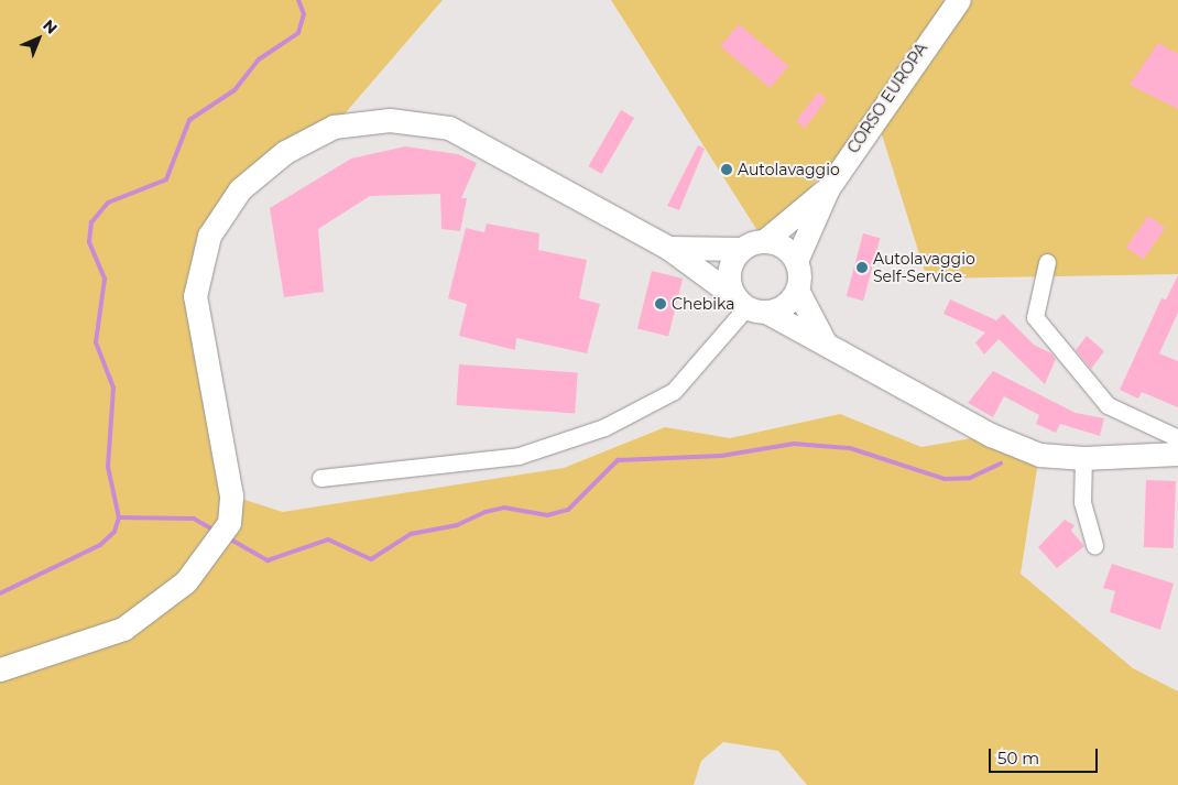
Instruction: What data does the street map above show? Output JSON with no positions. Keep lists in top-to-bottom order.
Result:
{
  "streets": {
    "main road": ["CORSO EUROPA"]
  },
  "places": ["Autolavaggio", "Autolavaggio Self-Service", "Chebika"],
  "scale_bar": "50 m",
  "north": "top right"
}
